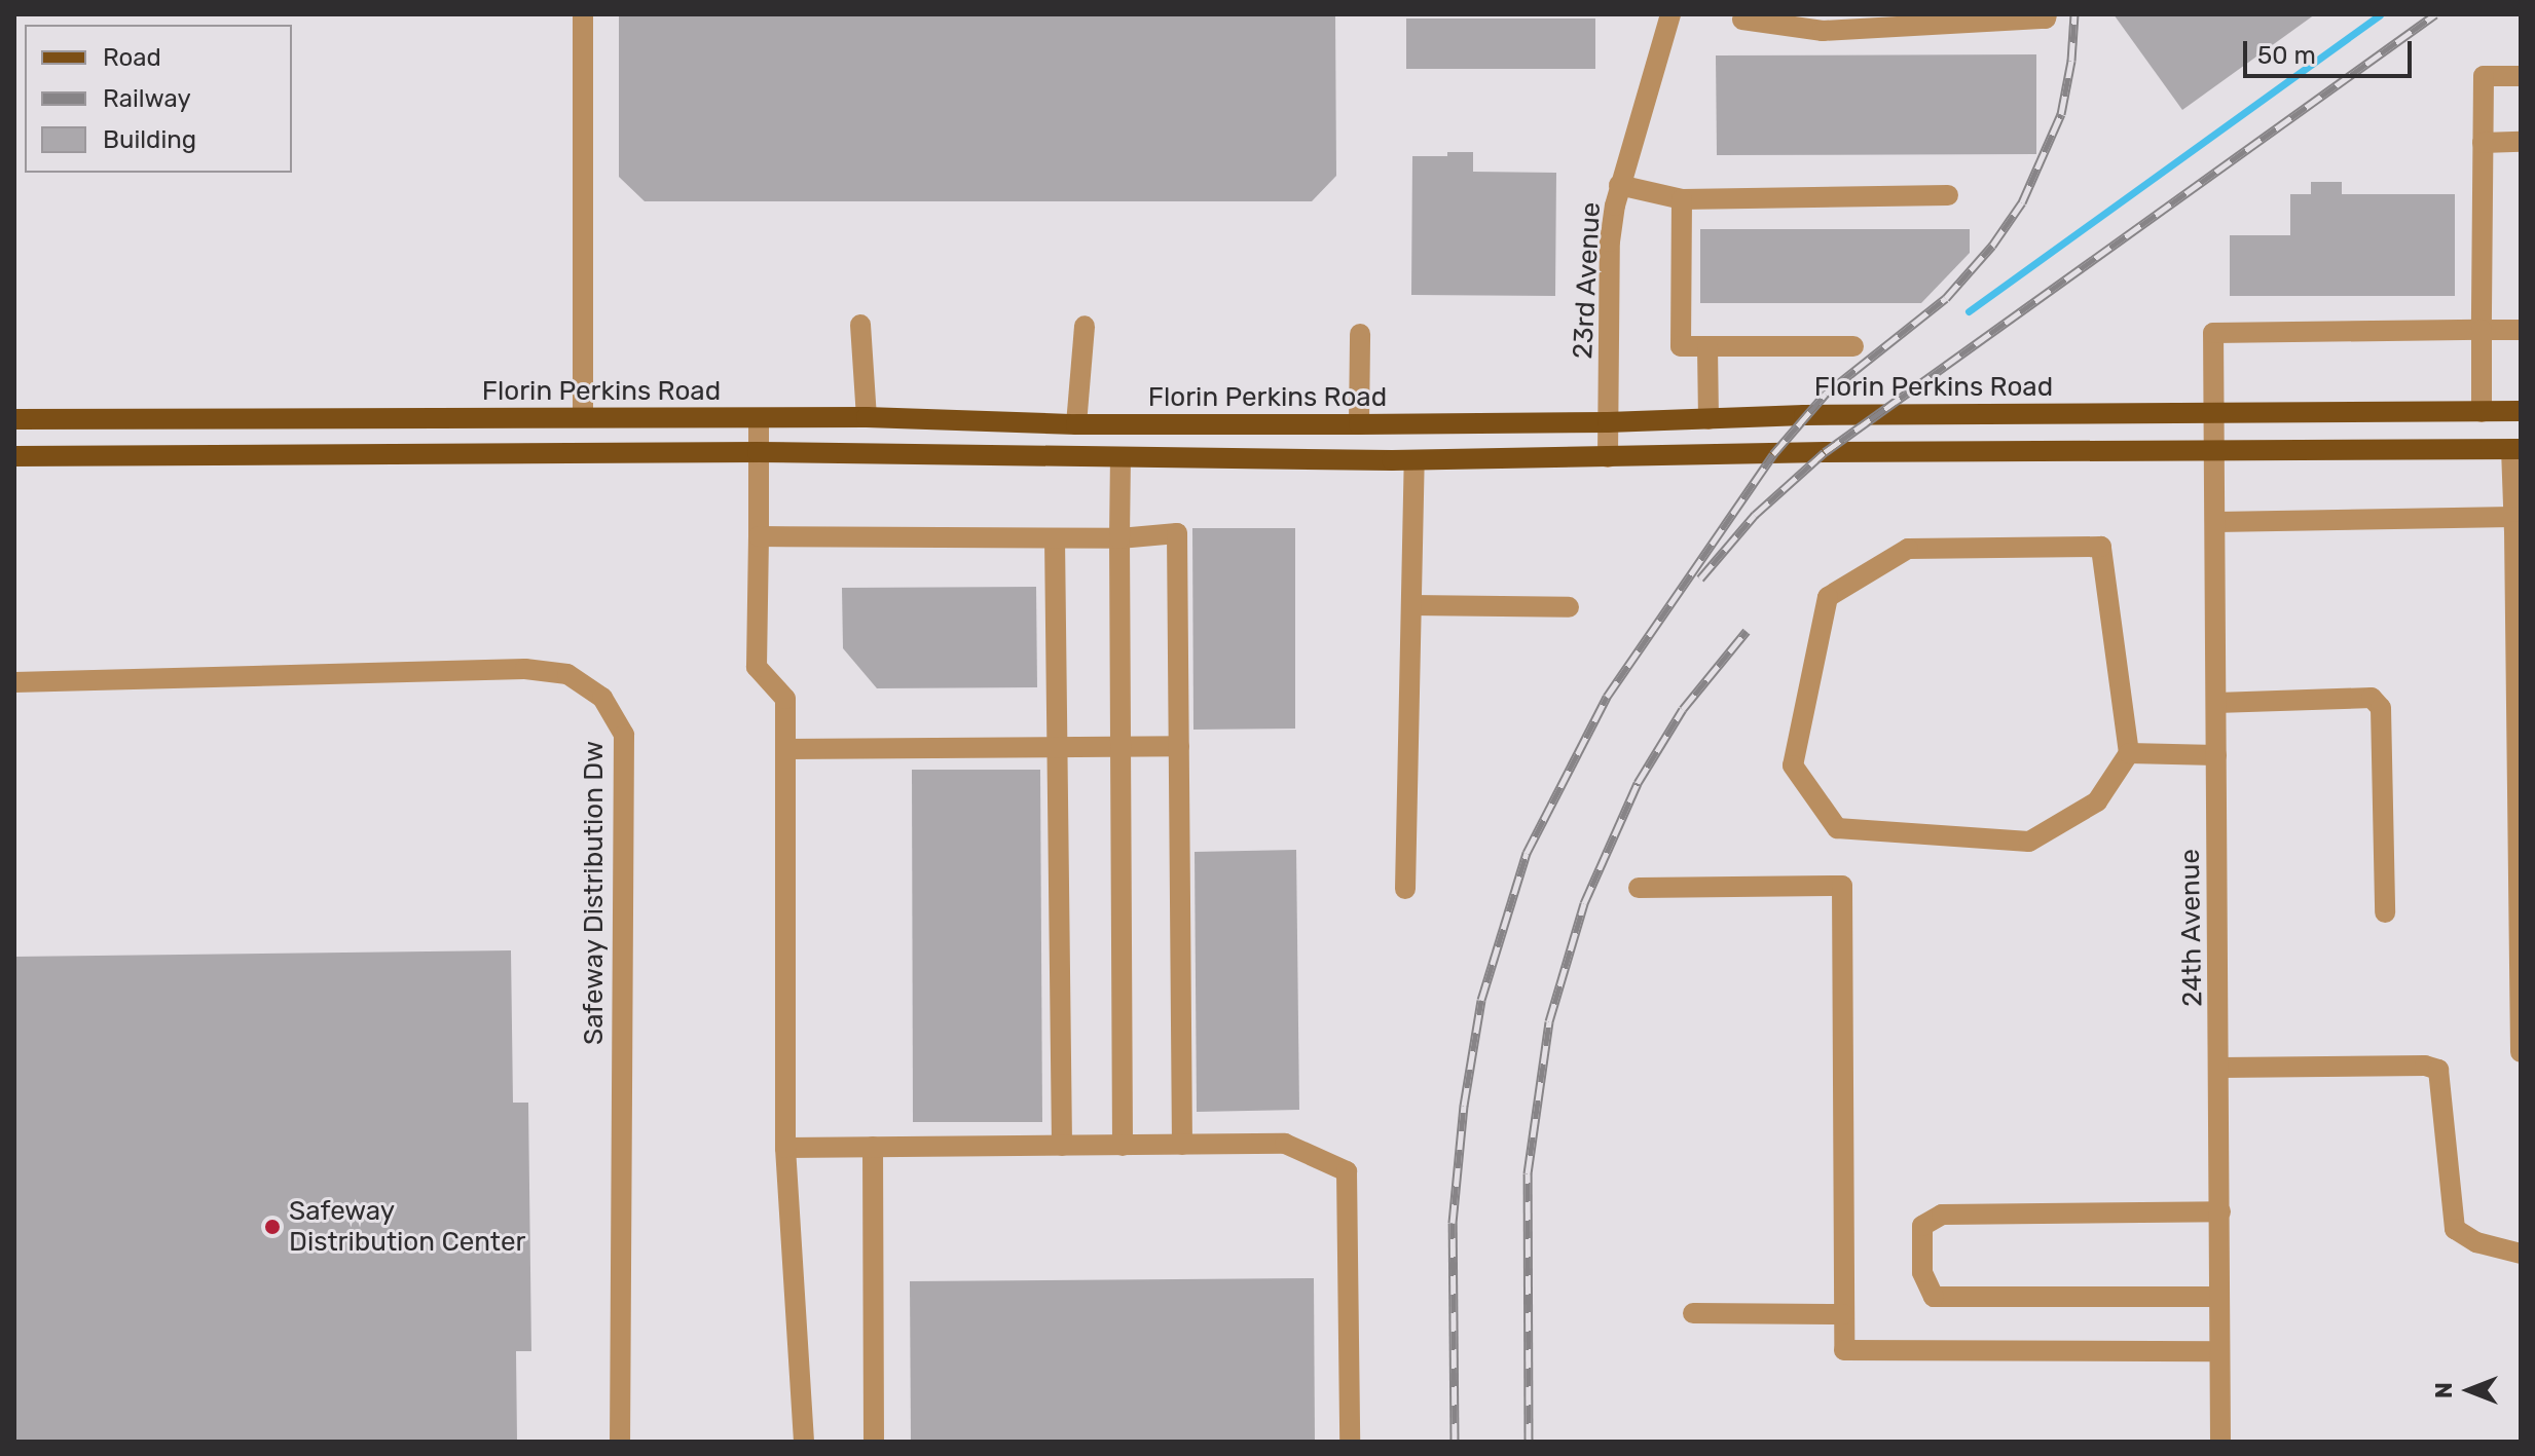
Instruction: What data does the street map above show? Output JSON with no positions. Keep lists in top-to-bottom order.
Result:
{
  "streets": {
    "main road": ["Florin Perkins Road"],
    "street": ["23rd Avenue", "Safeway Distribution Dw", "24th Avenue"]
  },
  "crossings": [
    ["23rd Avenue", "Florin Perkins Road"],
    ["Florin Perkins Road", "24th Avenue"]
  ],
  "places": ["Safeway Distribution Center"],
  "legend": ["Road", "Railway", "Building"],
  "scale_bar": "50 m",
  "north": "left"
}
